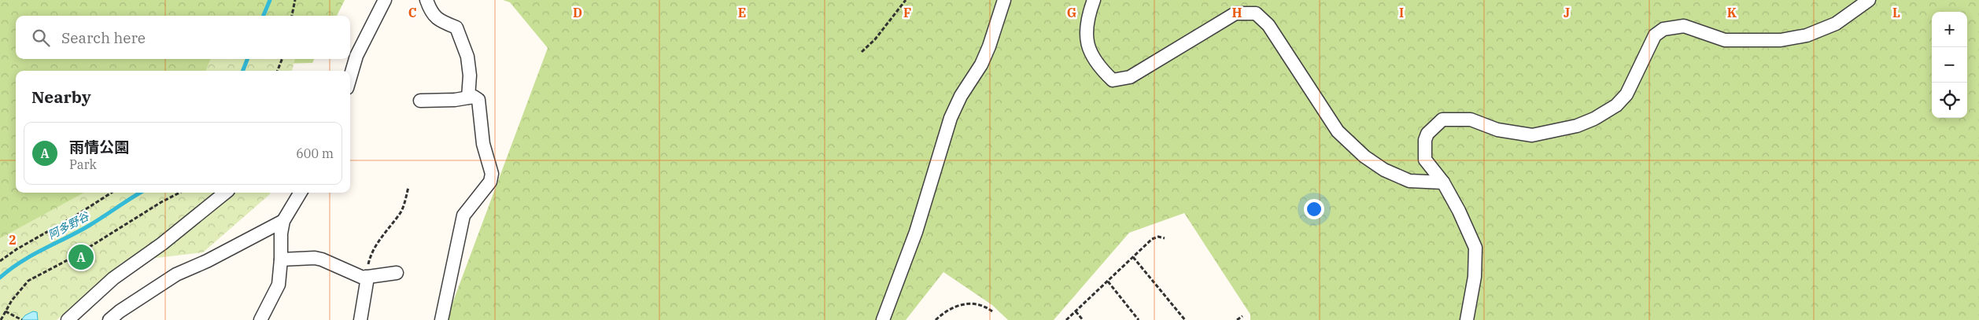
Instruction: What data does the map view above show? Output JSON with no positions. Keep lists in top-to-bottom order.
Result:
{
  "water": ["阿多野谷"],
  "page": {
    "map_buttons": ["+", "−"],
    "search": "Search here",
    "heading": "Nearby",
    "list": [
      {
        "mark": "A",
        "name": "雨情公園",
        "note": "Park",
        "value": "600 m"
      }
    ],
    "pins": "A"
  },
  "grid": {
    "columns": [
      "C",
      "D",
      "E",
      "F",
      "G",
      "H",
      "I",
      "J",
      "K",
      "L"
    ],
    "rows": ["2"]
  }
}
